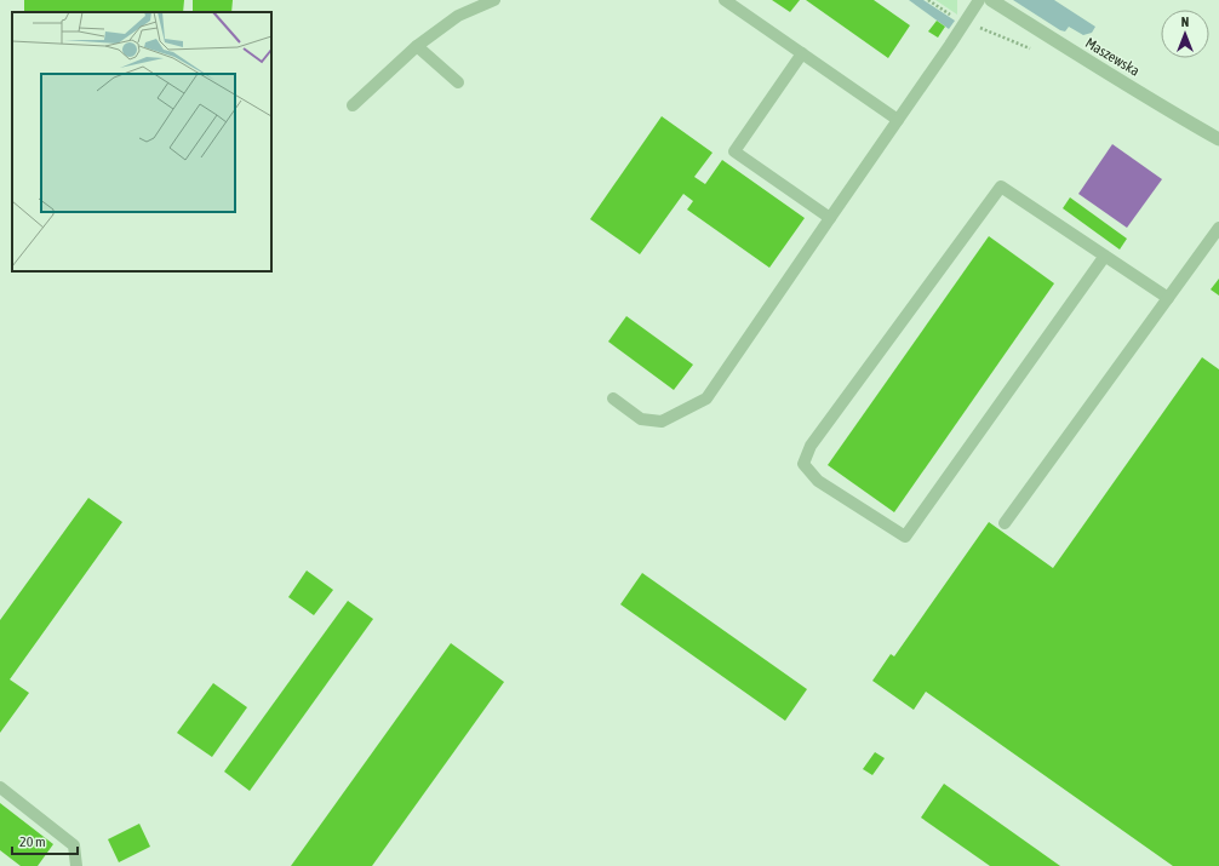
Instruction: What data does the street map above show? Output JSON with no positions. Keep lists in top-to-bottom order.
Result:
{
  "streets": {
    "street": ["Maszewska"]
  },
  "scale_bar": "20 m",
  "north": "top"
}
